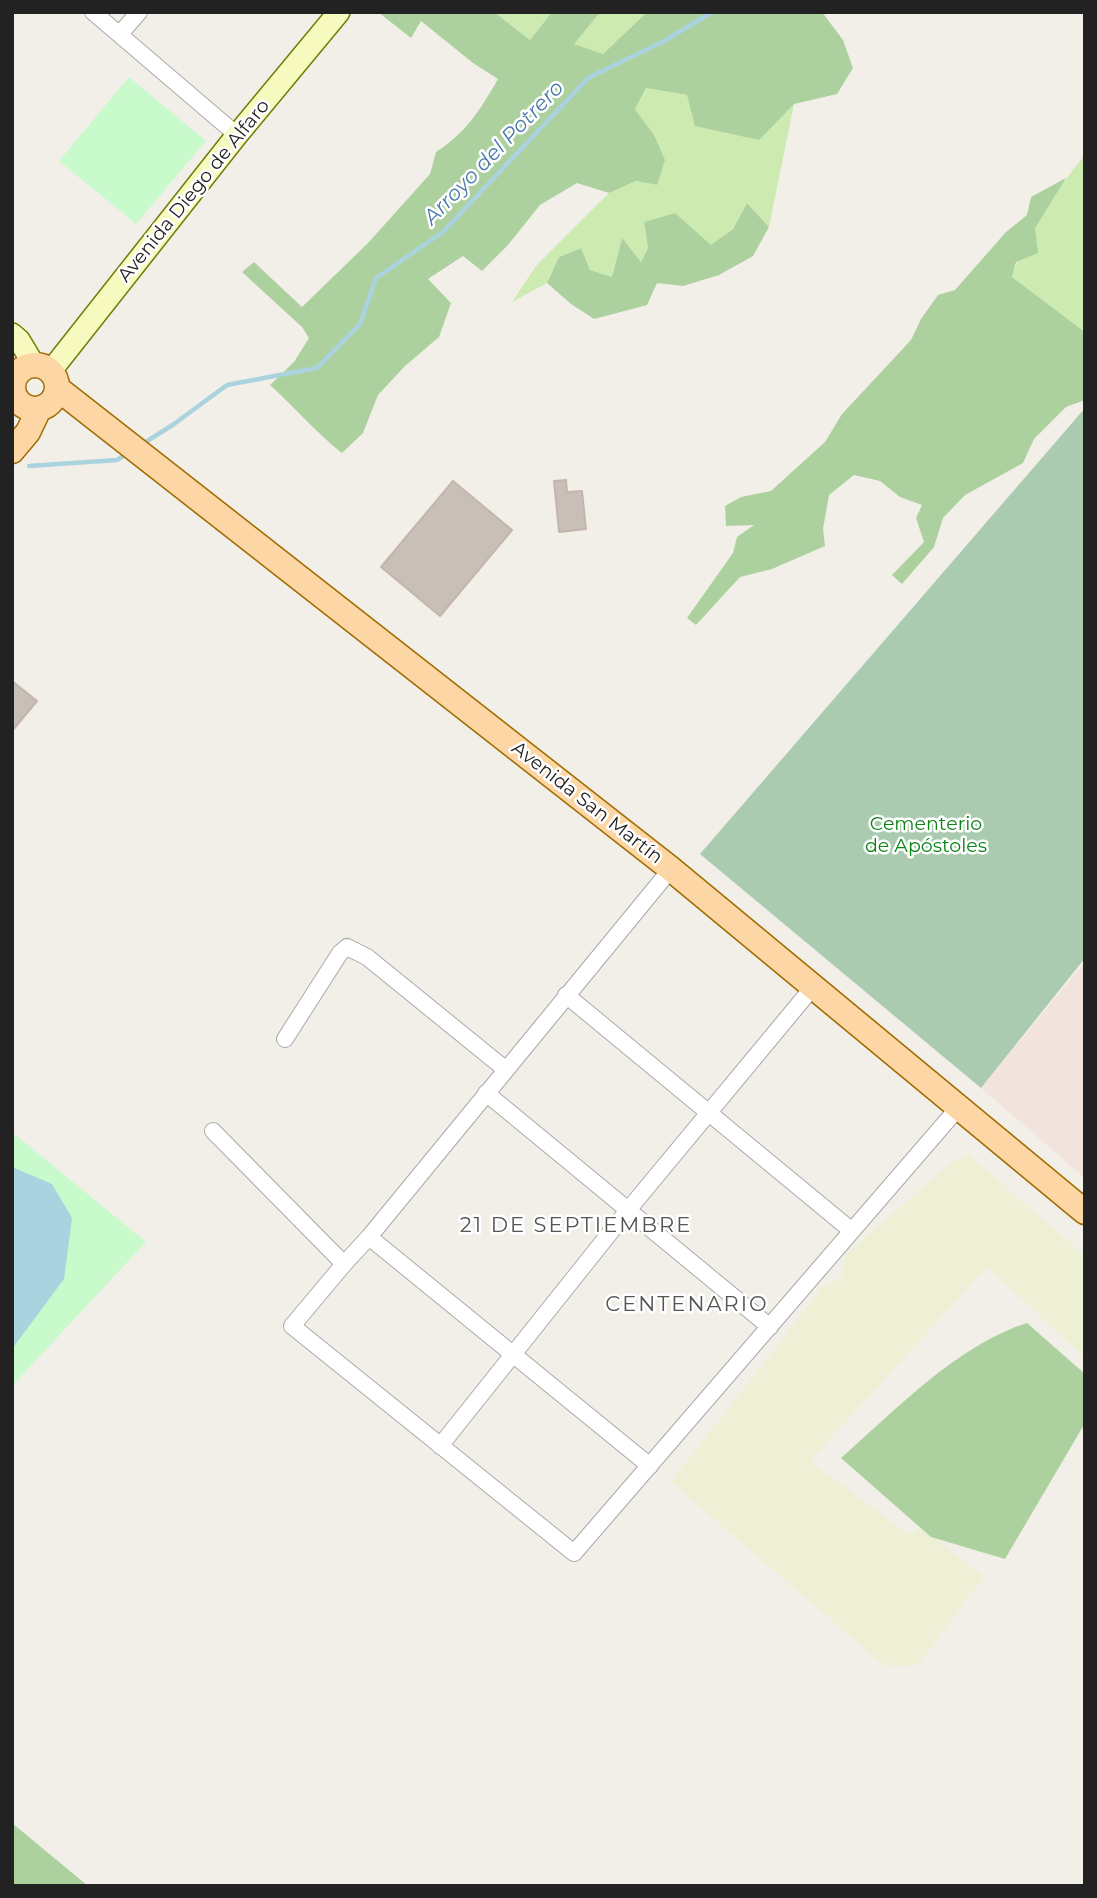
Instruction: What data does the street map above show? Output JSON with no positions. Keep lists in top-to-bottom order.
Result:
{
  "streets": {
    "main road": ["Avenida San Martín"],
    "street": ["Avenida Diego de Alfaro"]
  },
  "crossings": [
    ["Avenida Diego de Alfaro", "Avenida San Martín"]
  ],
  "districts": ["21 DE SEPTIEMBRE", "CENTENARIO"],
  "water": ["Arroyo del Potrero"],
  "parks": ["Cementerio de Apóstoles"]
}
